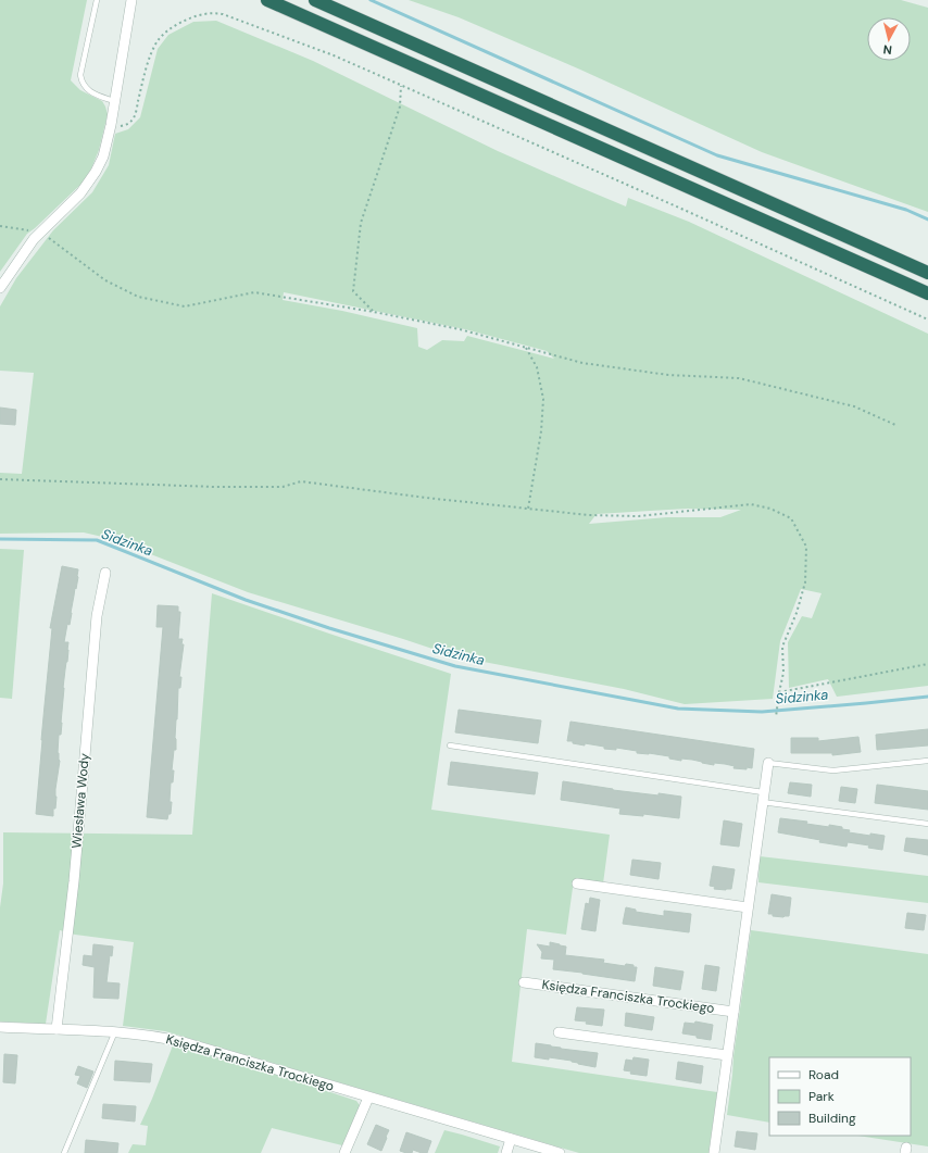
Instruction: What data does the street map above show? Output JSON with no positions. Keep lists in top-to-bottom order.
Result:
{
  "streets": {
    "street": ["Wiesława Wody", "Księdza Franciszka Trockiego"]
  },
  "crossings": [
    ["Wiesława Wody", "Księdza Franciszka Trockiego"]
  ],
  "water": ["Sidzinka"],
  "legend": ["Road", "Park", "Building"],
  "north": "bottom"
}
